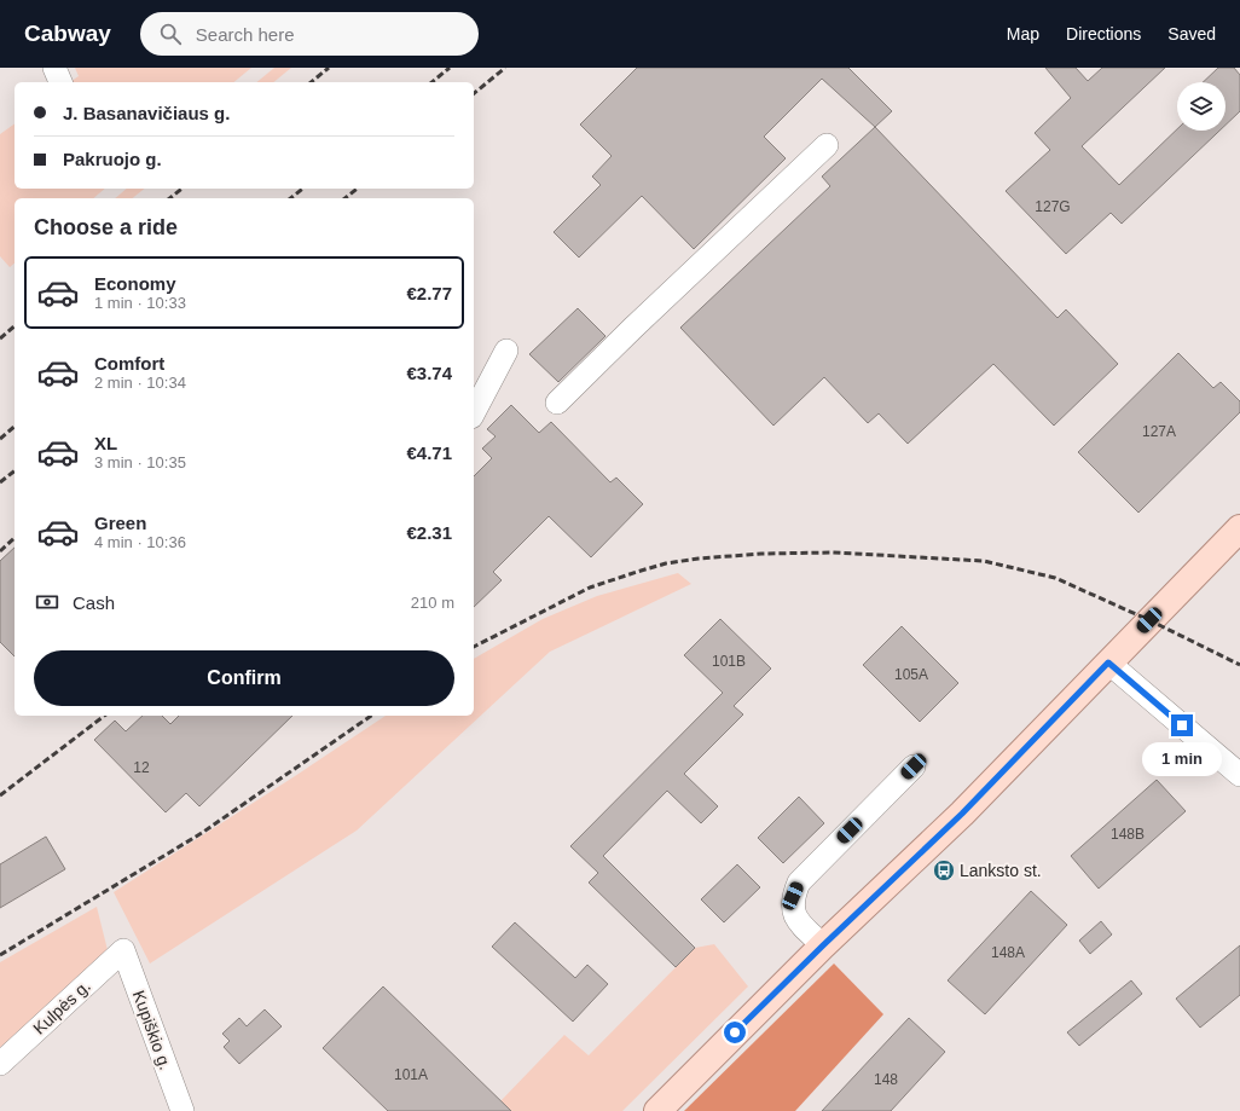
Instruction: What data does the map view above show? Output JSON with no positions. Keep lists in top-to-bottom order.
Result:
{
  "streets": {
    "street": ["Kulpės g.", "Kupiškio g."]
  },
  "crossings": [
    ["Kulpės g.", "Kupiškio g."]
  ],
  "places": {
    "bus stop": ["Lanksto st."]
  },
  "house_numbers": [
    "127G",
    "127A",
    "101B",
    "105A",
    "12",
    "148B",
    "148A",
    "101A",
    "148"
  ],
  "page": {
    "header": "Cabway",
    "search": "Search here",
    "nav": ["Map", "Directions", "Saved"],
    "banner": ["J. Basanavičiaus g.", "Pakruojo g."],
    "heading": "Choose a ride",
    "list": [
      {
        "name": "Economy",
        "note": "1 min · 10:33",
        "value": "€2.77"
      },
      {
        "name": "Comfort",
        "note": "2 min · 10:34",
        "value": "€3.74"
      },
      {
        "name": "XL",
        "note": "3 min · 10:35",
        "value": "€4.71"
      },
      {
        "name": "Green",
        "note": "4 min · 10:36",
        "value": "€2.31"
      }
    ],
    "pay": ["Cash", "210 m"],
    "buttons": "Confirm",
    "bubble": "1 min"
  }
}
